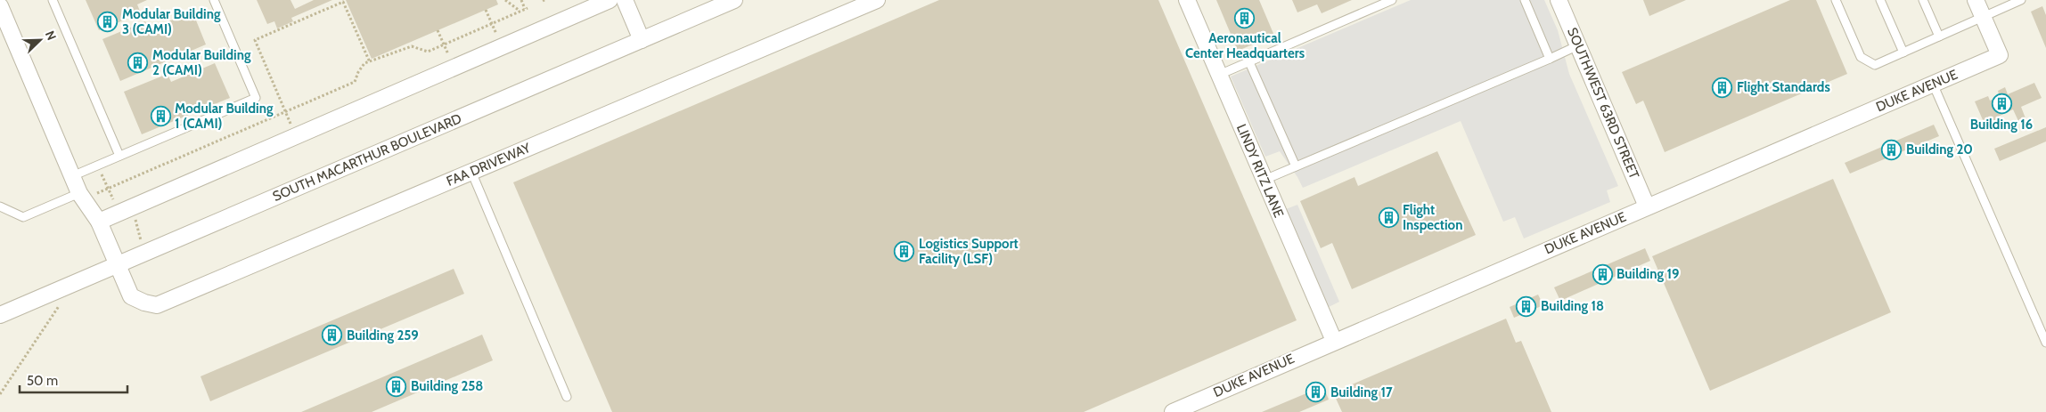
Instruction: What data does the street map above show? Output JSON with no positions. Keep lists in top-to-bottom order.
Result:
{
  "streets": {
    "street": [
      "DUKE AVENUE",
      "SOUTHWEST 63RD STREET",
      "SOUTH MACARTHUR BOULEVARD",
      "FAA DRIVEWAY",
      "LINDY RITZ LANE"
    ]
  },
  "crossings": [
    ["DUKE AVENUE", "SOUTHWEST 63RD STREET"],
    ["DUKE AVENUE", "LINDY RITZ LANE"],
    ["SOUTH MACARTHUR BOULEVARD", "FAA DRIVEWAY"]
  ],
  "places": {
    "building": [
      "Aeronautical Center Headquarters",
      "Modular Building 3 (CAMI)",
      "Modular Building 2 (CAMI)",
      "Flight Standards",
      "Building 16",
      "Modular Building 1 (CAMI)",
      "Building 20",
      "Flight Inspection",
      "Logistics Support Facility (LSF)",
      "Building 19",
      "Building 18",
      "Building 259",
      "Building 258",
      "Building 17"
    ]
  },
  "scale_bar": "50 m",
  "north": "top right"
}
